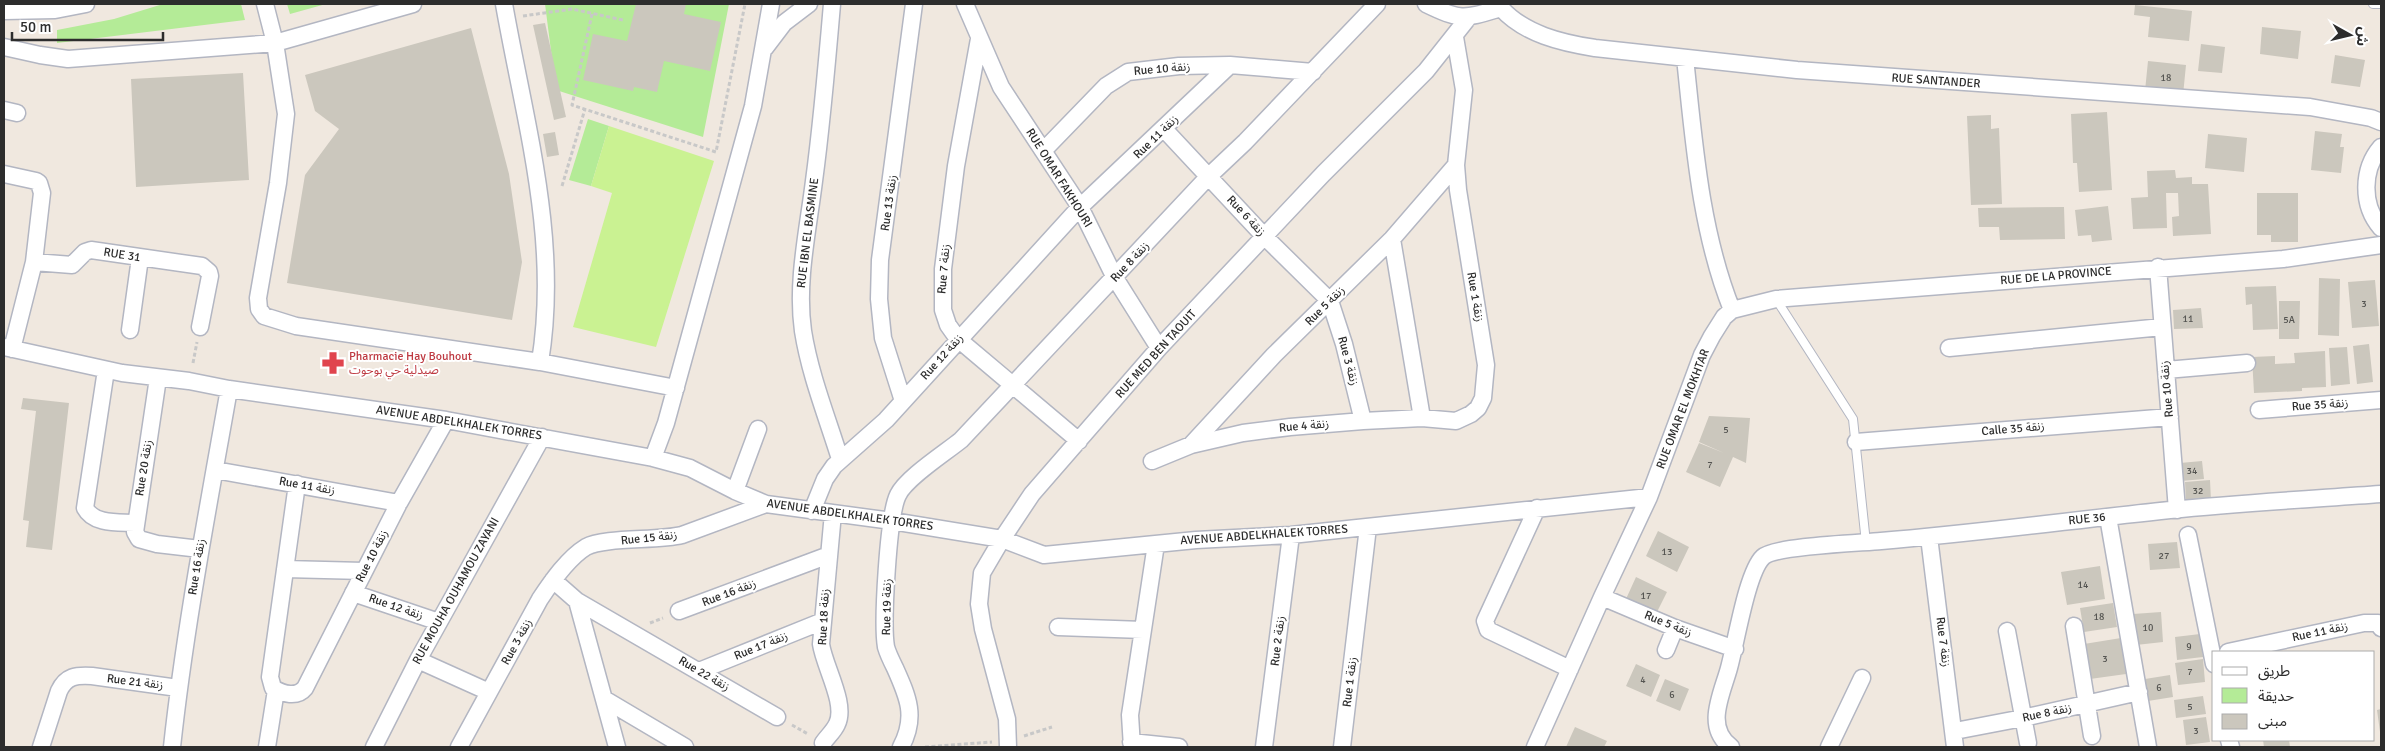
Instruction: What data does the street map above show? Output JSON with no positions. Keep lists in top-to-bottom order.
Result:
{
  "streets": {
    "street": [
      "Rue 10 زنقة",
      "RUE SANTANDER",
      "Rue 11 زنقة",
      "RUE OMAR FAKHOURI",
      "Rue 13 زنقة",
      "Rue 6 زنقة",
      "RUE IBN EL BASMINE",
      "RUE 31",
      "Rue 8 زنقة",
      "Rue 7 زنقة",
      "RUE DE LA PROVINCE",
      "Rue 1 زنقة",
      "Rue 5 زنقة",
      "RUE MED BEN TAOUIT",
      "Rue 12 زنقة",
      "Rue 3 زنقة",
      "Rue 35 زنقة",
      "RUE OMAR EL MOKHTAR",
      "AVENUE ABDELKHALEK TORRES",
      "Rue 4 زنقة",
      "Calle 35 زنقة",
      "Rue 20 زنقة",
      "RUE 36",
      "Rue 15 زنقة",
      "Rue 16 زنقة",
      "RUE MOUHA OUHAMOU ZAYANI",
      "Rue 19 زنقة",
      "Rue 18 زنقة",
      "Rue 2 زنقة",
      "Rue 17 زنقة",
      "Rue 22 زنقة",
      "Rue 21 زنقة"
    ]
  },
  "crossings": [
    ["Rue 10 زنقة", "Rue 11 زنقة"],
    ["Rue 10 زنقة", "RUE OMAR FAKHOURI"],
    ["Rue 10 زنقة", "Rue 8 زنقة"],
    ["Rue 10 زنقة", "RUE DE LA PROVINCE"],
    ["Rue 10 زنقة", "Rue 12 زنقة"],
    ["Rue 10 زنقة", "AVENUE ABDELKHALEK TORRES"],
    ["Rue 10 زنقة", "Calle 35 زنقة"],
    ["Rue 10 زنقة", "RUE 36"],
    ["Rue 11 زنقة", "RUE OMAR FAKHOURI"],
    ["Rue 11 زنقة", "Rue 6 زنقة"],
    ["Rue 11 زنقة", "Rue 12 زنقة"],
    ["Rue 11 زنقة", "Rue 16 زنقة"],
    ["RUE OMAR FAKHOURI", "Rue 8 زنقة"],
    ["RUE OMAR FAKHOURI", "Rue 7 زنقة"],
    ["RUE OMAR FAKHOURI", "RUE MED BEN TAOUIT"],
    ["RUE OMAR FAKHOURI", "Rue 12 زنقة"],
    ["Rue 13 زنقة", "Rue 12 زنقة"],
    ["Rue 6 زنقة", "Rue 8 زنقة"],
    ["Rue 6 زنقة", "Rue 5 زنقة"],
    ["Rue 6 زنقة", "RUE MED BEN TAOUIT"],
    ["Rue 6 زنقة", "Rue 3 زنقة"],
    ["RUE IBN EL BASMINE", "Rue 12 زنقة"],
    ["Rue 8 زنقة", "Rue 7 زنقة"],
    ["Rue 8 زنقة", "AVENUE ABDELKHALEK TORRES"],
    ["Rue 8 زنقة", "Rue 19 زنقة"],
    ["Rue 7 زنقة", "RUE MED BEN TAOUIT"],
    ["Rue 7 زنقة", "Rue 12 زنقة"],
    ["Rue 7 زنقة", "RUE 36"],
    ["RUE DE LA PROVINCE", "RUE OMAR EL MOKHTAR"],
    ["Rue 1 زنقة", "Rue 5 زنقة"],
    ["Rue 1 زنقة", "RUE MED BEN TAOUIT"],
    ["Rue 1 زنقة", "AVENUE ABDELKHALEK TORRES"],
    ["Rue 1 زنقة", "Rue 4 زنقة"],
    ["Rue 5 زنقة", "Rue 3 زنقة"],
    ["Rue 5 زنقة", "RUE OMAR EL MOKHTAR"],
    ["Rue 5 زنقة", "Rue 4 زنقة"],
    ["Rue 5 زنقة", "RUE 36"],
    ["RUE MED BEN TAOUIT", "AVENUE ABDELKHALEK TORRES"],
    ["Rue 12 زنقة", "AVENUE ABDELKHALEK TORRES"],
    ["Rue 12 زنقة", "RUE MOUHA OUHAMOU ZAYANI"],
    ["Rue 3 زنقة", "Rue 4 زنقة"],
    ["Rue 3 زنقة", "Rue 15 زنقة"],
    ["Rue 3 زنقة", "Rue 22 زنقة"],
    ["RUE OMAR EL MOKHTAR", "AVENUE ABDELKHALEK TORRES"],
    ["AVENUE ABDELKHALEK TORRES", "Rue 20 زنقة"],
    ["AVENUE ABDELKHALEK TORRES", "Rue 15 زنقة"],
    ["AVENUE ABDELKHALEK TORRES", "Rue 16 زنقة"],
    ["AVENUE ABDELKHALEK TORRES", "RUE MOUHA OUHAMOU ZAYANI"],
    ["AVENUE ABDELKHALEK TORRES", "Rue 19 زنقة"],
    ["AVENUE ABDELKHALEK TORRES", "Rue 18 زنقة"],
    ["AVENUE ABDELKHALEK TORRES", "Rue 2 زنقة"],
    ["Rue 16 زنقة", "Rue 18 زنقة"],
    ["Rue 16 زنقة", "Rue 21 زنقة"],
    ["Rue 18 زنقة", "Rue 17 زنقة"],
    ["Rue 17 زنقة", "Rue 22 زنقة"]
  ],
  "places": {
    "pharmacy": ["Pharmacie Hay Bouhout صيدلية حي بوحوت"]
  },
  "house_numbers": [
    "18",
    "3",
    "11",
    "5A",
    "5",
    "7",
    "34",
    "32",
    "13",
    "27",
    "14",
    "17",
    "18",
    "10",
    "9",
    "3",
    "7",
    "4",
    "6",
    "6",
    "5",
    "3"
  ],
  "legend": ["طريق", "حديقة", "مبنى"],
  "scale_bar": "50 m",
  "north": "right"
}
